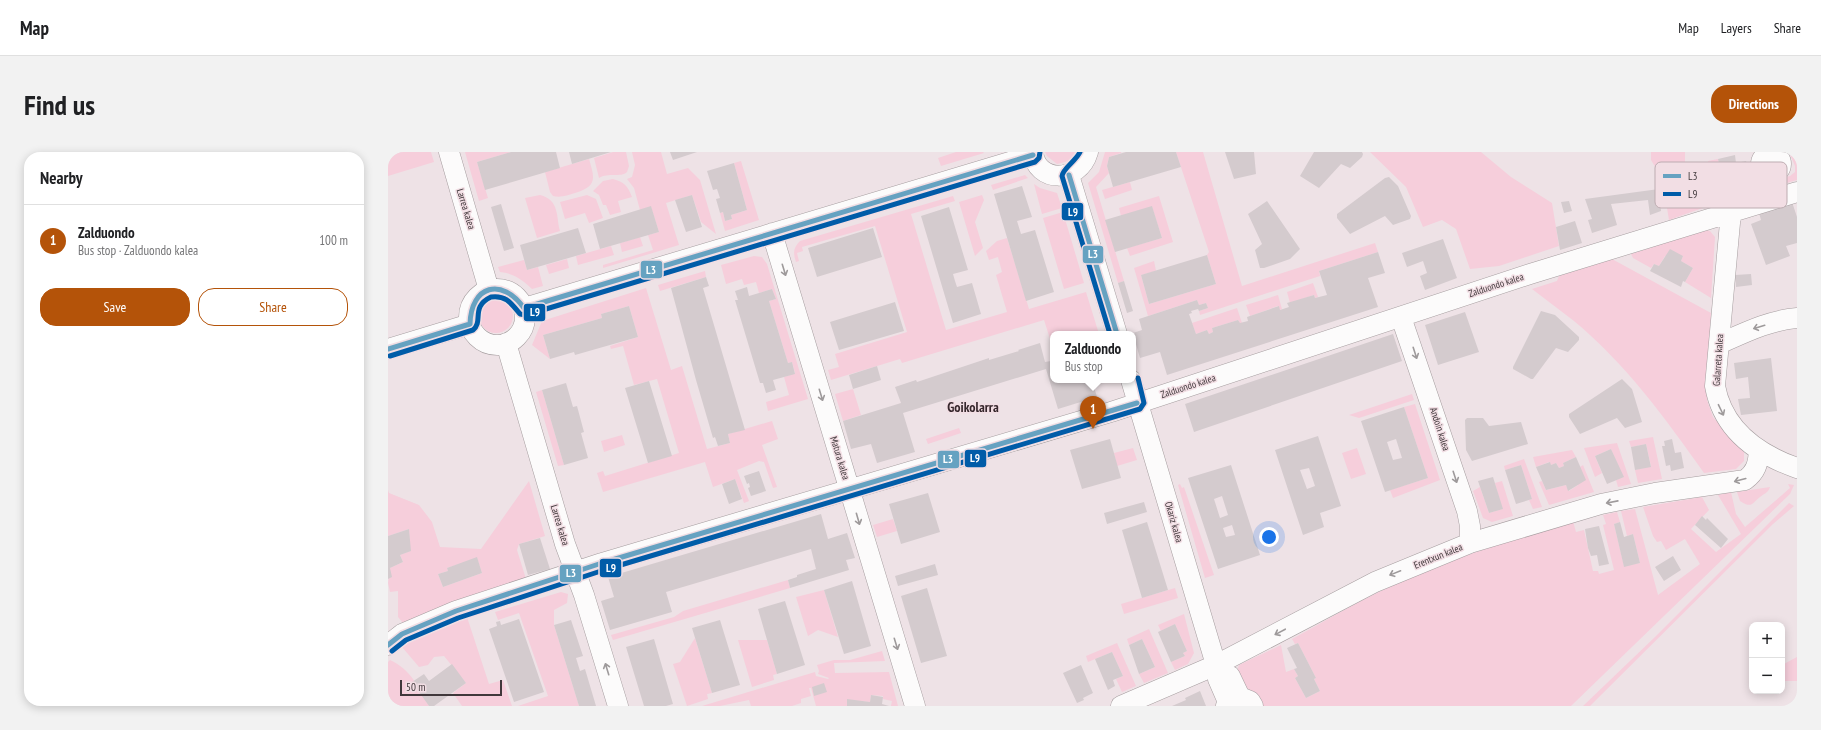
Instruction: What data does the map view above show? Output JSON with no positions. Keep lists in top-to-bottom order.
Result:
{
  "streets": {
    "street": [
      "Larrea kalea",
      "Zalduondo kalea",
      "Galarreta kalea",
      "Andoin kalea",
      "Matura kalea",
      "Okariz kalea",
      "Erentxun kalea"
    ]
  },
  "crossings": [
    ["Larrea kalea", "Zalduondo kalea"],
    ["Zalduondo kalea", "Galarreta kalea"],
    ["Zalduondo kalea", "Andoin kalea"],
    ["Zalduondo kalea", "Matura kalea"],
    ["Zalduondo kalea", "Okariz kalea"],
    ["Galarreta kalea", "Erentxun kalea"],
    ["Andoin kalea", "Erentxun kalea"],
    ["Okariz kalea", "Erentxun kalea"]
  ],
  "one_way": [
    "Galarreta kalea",
    "Andoin kalea",
    "Matura kalea",
    "Erentxun kalea"
  ],
  "districts": ["Goikolarra"],
  "lines": ["transit line L9", "transit line L3"],
  "legend": ["L3", "L9"],
  "scale_bar": "50 m",
  "page": {
    "header": "Map",
    "nav": ["Map", "Layers", "Share"],
    "buttons": [
      "Directions",
      ["Save", "Share"]
    ],
    "title": "Find us",
    "heading": "Nearby",
    "list": [
      {
        "mark": "1",
        "name": "Zalduondo",
        "note": "Bus stop · Zalduondo kalea",
        "value": "100 m"
      }
    ],
    "popup": ["Zalduondo", "Bus stop"],
    "pins": "1",
    "map_buttons": ["+", "−"],
    "scale": "50 m"
  }
}
